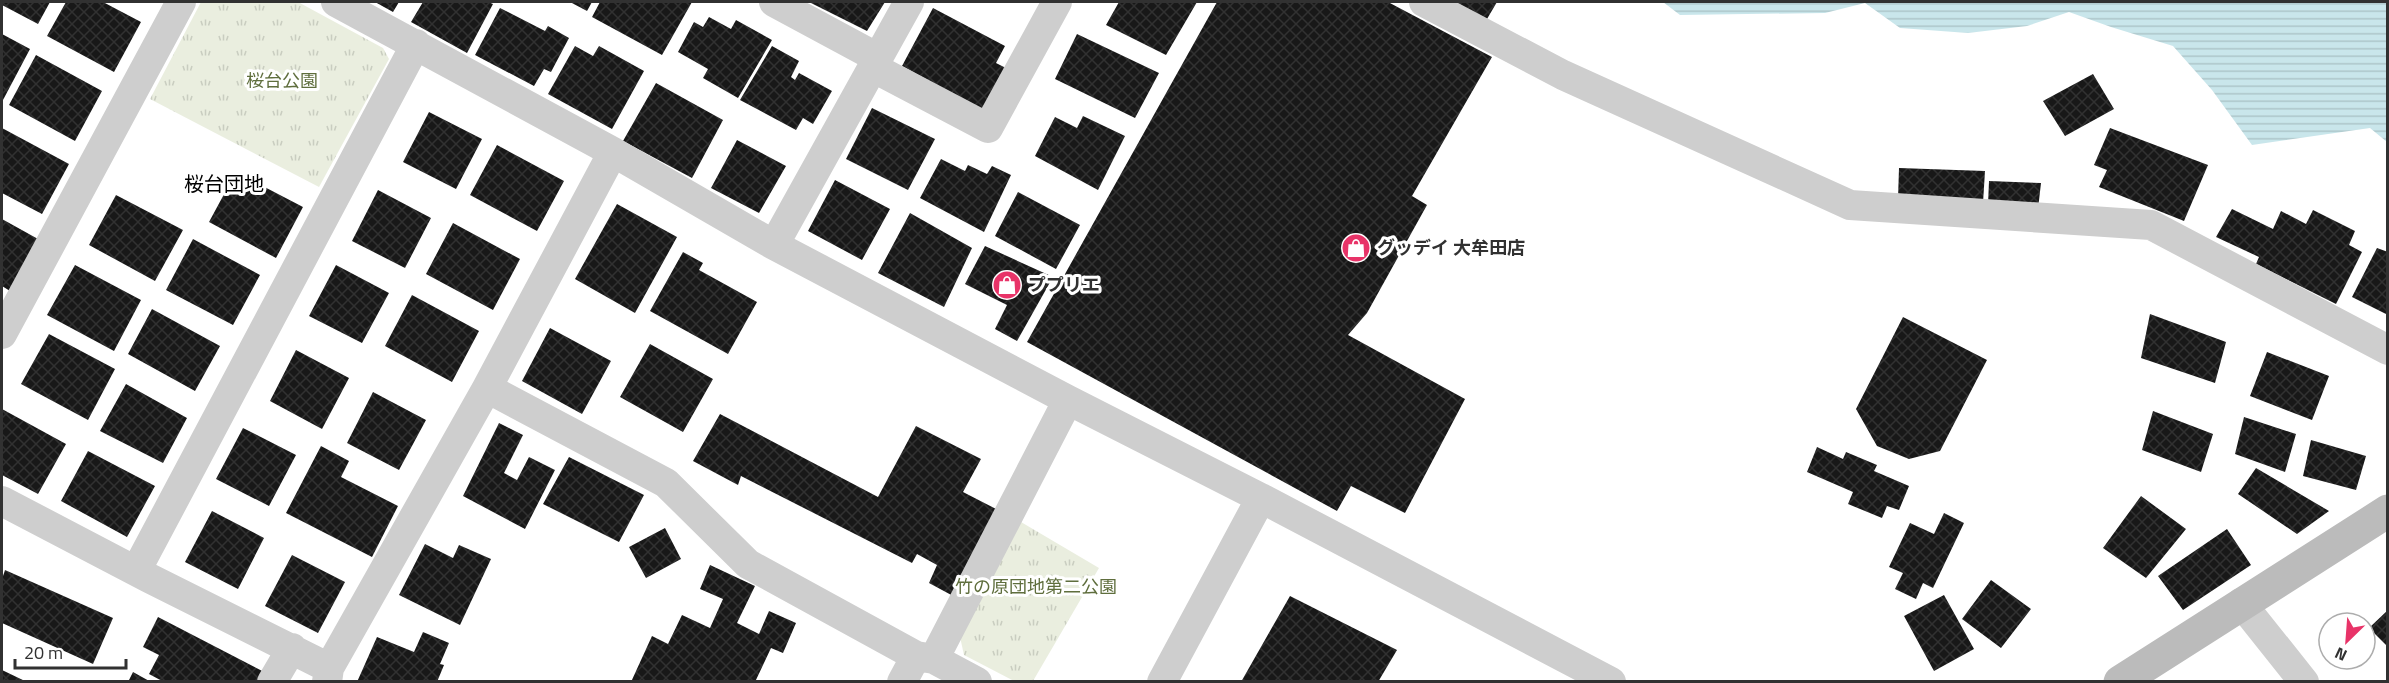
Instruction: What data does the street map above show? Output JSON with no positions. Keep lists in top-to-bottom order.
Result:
{
  "districts": ["桜台団地"],
  "parks": ["桜台公園", "竹の原団地第二公園"],
  "places": {
    "shop": ["グッデイ 大牟田店", "ププリエ"]
  },
  "scale_bar": "20 m",
  "north": "bottom left"
}
